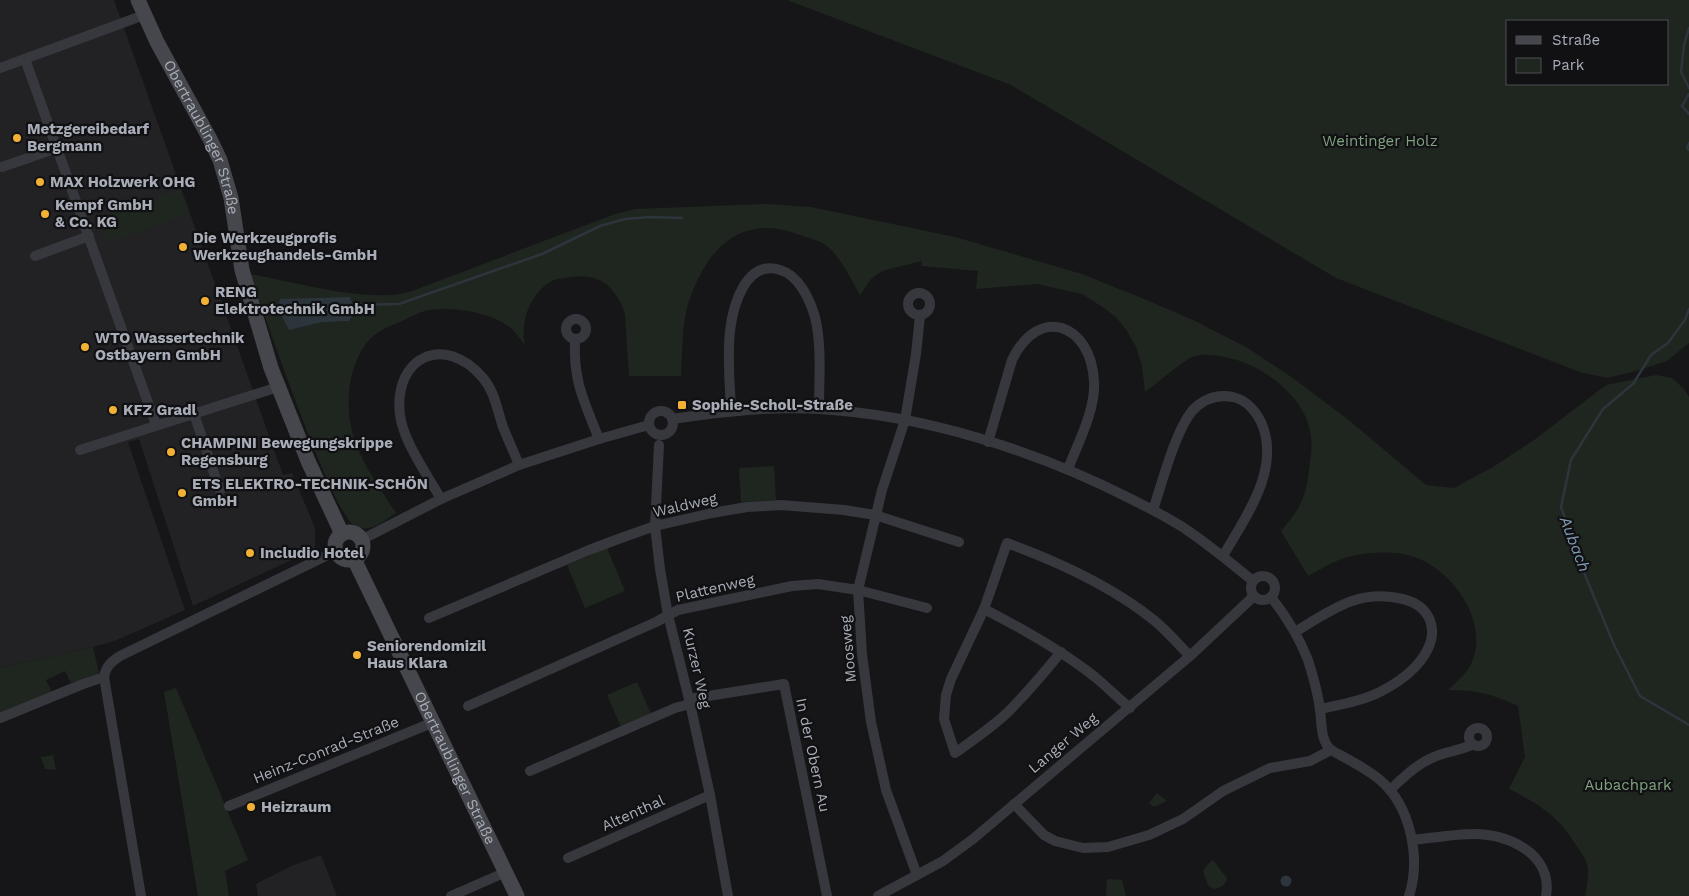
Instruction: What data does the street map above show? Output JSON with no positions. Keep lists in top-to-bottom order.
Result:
{
  "streets": {
    "street": [
      "Obertraublinger Straße",
      "Waldweg",
      "Plattenweg",
      "Moosweg",
      "Kurzer Weg",
      "Langer Weg",
      "Heinz-Conrad-Straße",
      "In der Obern Au",
      "Altenthal"
    ]
  },
  "crossings": [
    ["Obertraublinger Straße", "Heinz-Conrad-Straße"],
    ["Waldweg", "Moosweg"],
    ["Waldweg", "Kurzer Weg"],
    ["Plattenweg", "Moosweg"],
    ["Plattenweg", "Kurzer Weg"],
    ["Moosweg", "Langer Weg"],
    ["Kurzer Weg", "In der Obern Au"],
    ["Kurzer Weg", "Altenthal"]
  ],
  "water": ["Aubach"],
  "parks": ["Weintinger Holz", "Aubachpark"],
  "places": {
    "other": [
      "Metzgereibedarf Bergmann",
      "MAX Holzwerk OHG",
      "Kempf GmbH & Co. KG",
      "Die Werkzeugprofis Werkzeughandels-GmbH",
      "RENG Elektrotechnik GmbH",
      "WTO Wassertechnik Ostbayern GmbH",
      "KFZ Gradl",
      "CHAMPINI Bewegungskrippe Regensburg",
      "ETS ELEKTRO-TECHNIK-SCHÖN GmbH",
      "Includio Hotel",
      "Seniorendomizil Haus Klara",
      "Heizraum"
    ],
    "transit": ["Sophie-Scholl-Straße"]
  },
  "legend": ["Straße", "Park"]
}
